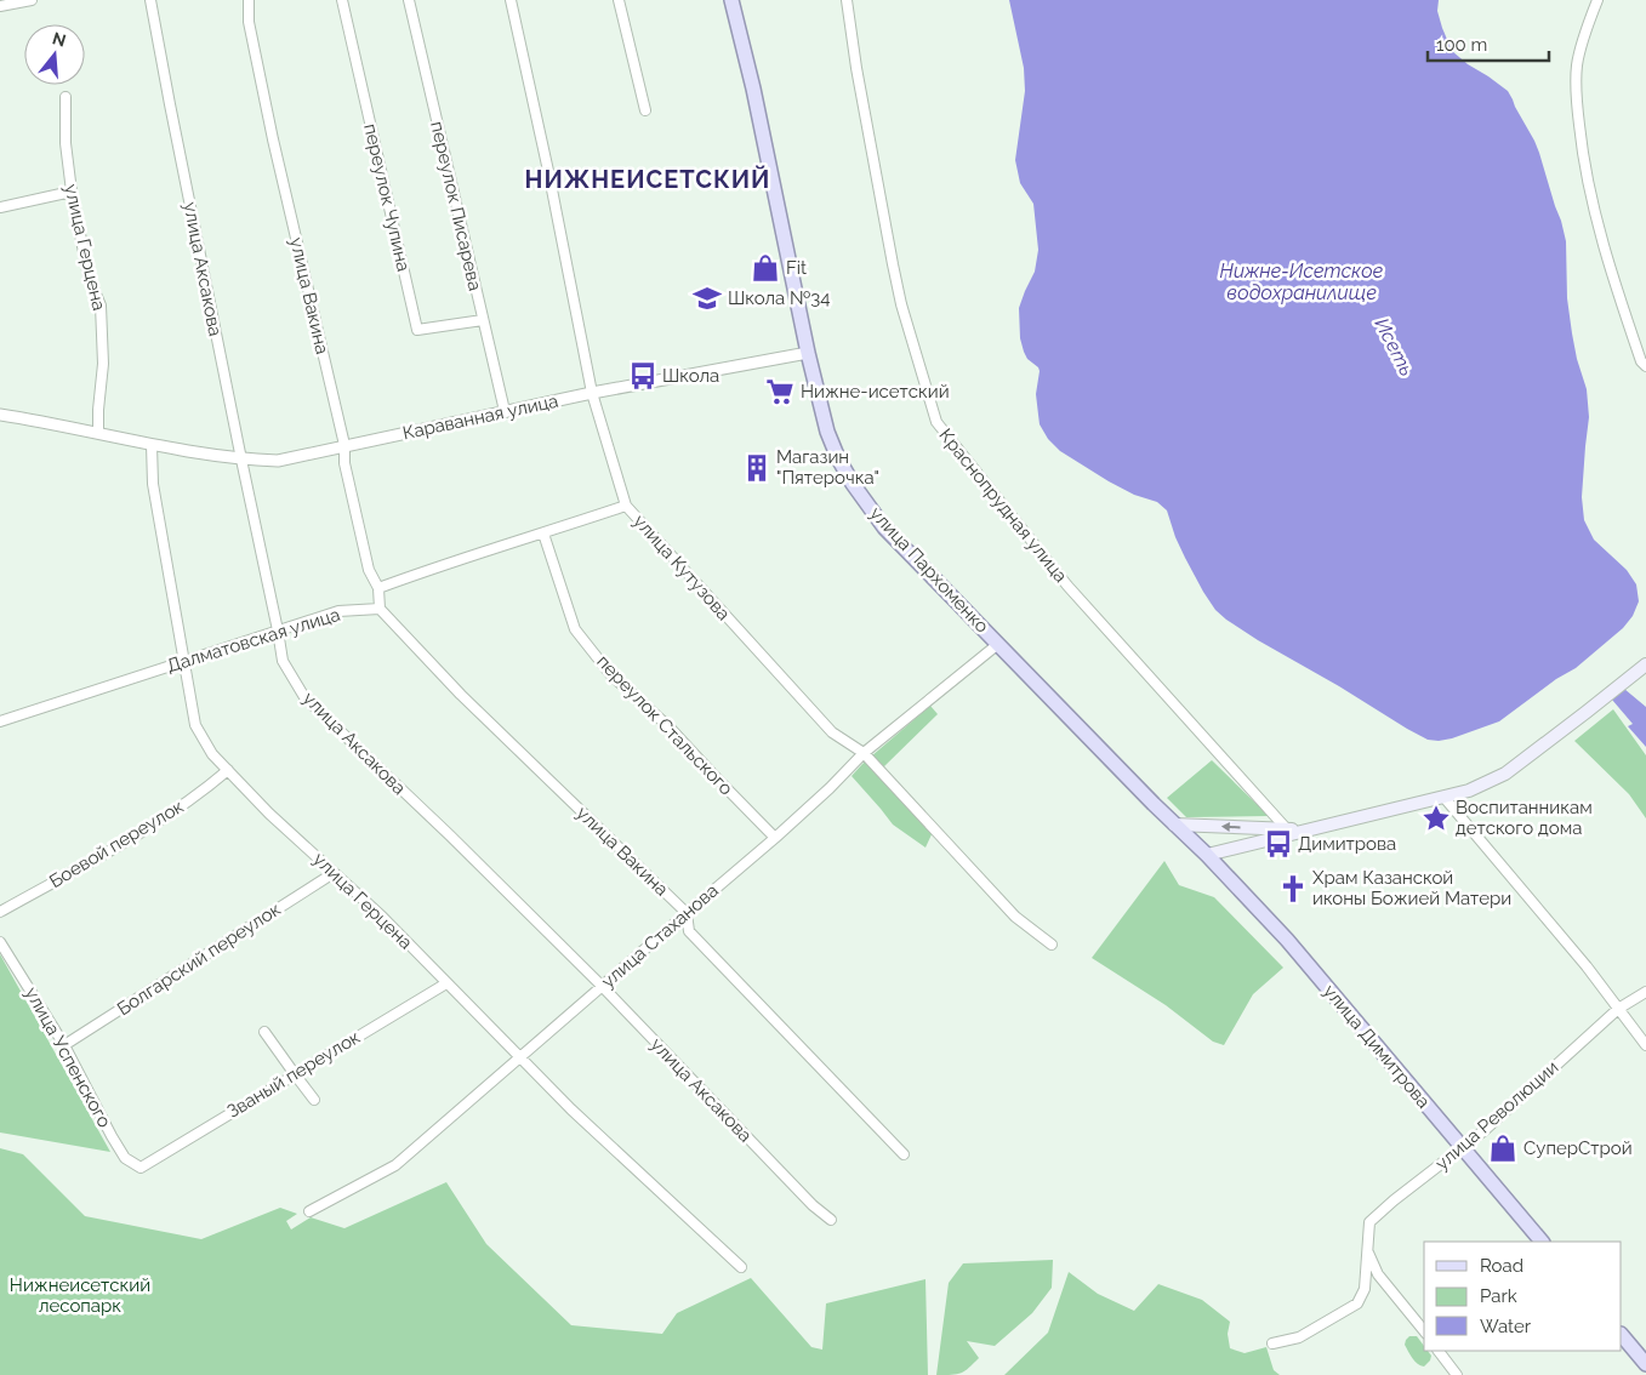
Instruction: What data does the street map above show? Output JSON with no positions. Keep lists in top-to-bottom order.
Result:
{
  "streets": {
    "main road": ["улица Пархоменко", "улица Димитрова"],
    "street": [
      "переулок Чупина",
      "переулок Писарева",
      "улица Герцена",
      "улица Аксакова",
      "улица Вакина",
      "Караванная улица",
      "Краснопрудная улица",
      "улица Кутузова",
      "Далматовская улица",
      "переулок Стальского",
      "Боевой переулок",
      "улица Стаханова",
      "Болгарский переулок",
      "улица Успенского",
      "Званый переулок",
      "улица Революции"
    ]
  },
  "crossings": [
    ["переулок Чупина", "переулок Писарева"],
    ["переулок Писарева", "Караванная улица"],
    ["улица Герцена", "Караванная улица"],
    ["улица Герцена", "Далматовская улица"],
    ["улица Герцена", "Боевой переулок"],
    ["улица Герцена", "улица Стаханова"],
    ["улица Герцена", "Болгарский переулок"],
    ["улица Герцена", "Званый переулок"],
    ["улица Аксакова", "Караванная улица"],
    ["улица Аксакова", "Далматовская улица"],
    ["улица Аксакова", "улица Стаханова"],
    ["улица Вакина", "Караванная улица"],
    ["улица Вакина", "Далматовская улица"],
    ["улица Вакина", "улица Стаханова"],
    ["Караванная улица", "улица Кутузова"],
    ["Караванная улица", "улица Пархоменко"],
    ["улица Кутузова", "улица Стаханова"],
    ["улица Пархоменко", "улица Стаханова"],
    ["улица Пархоменко", "улица Димитрова"],
    ["переулок Стальского", "улица Стаханова"],
    ["Болгарский переулок", "улица Успенского"],
    ["улица Димитрова", "улица Революции"],
    ["улица Успенского", "Званый переулок"]
  ],
  "districts": ["НИЖНЕИСЕТСКИЙ"],
  "water": ["Нижне-Исетское водохранилище", "Исеть"],
  "parks": ["Нижнеисетский лесопарк"],
  "places": {
    "shop": ["Fit", "СуперСтрой"],
    "school or university": ["Школа №34"],
    "bus stop": ["Школа", "Димитрова"],
    "supermarket": ["Нижне-исетский"],
    "building": ["Магазин \"Пятерочка\""],
    "place": ["Воспитанникам детского дома"],
    "church": ["Храм Казанской иконы Божией Матери"]
  },
  "legend": ["Road", "Park", "Water"],
  "scale_bar": "100 m",
  "north": "top"
}
